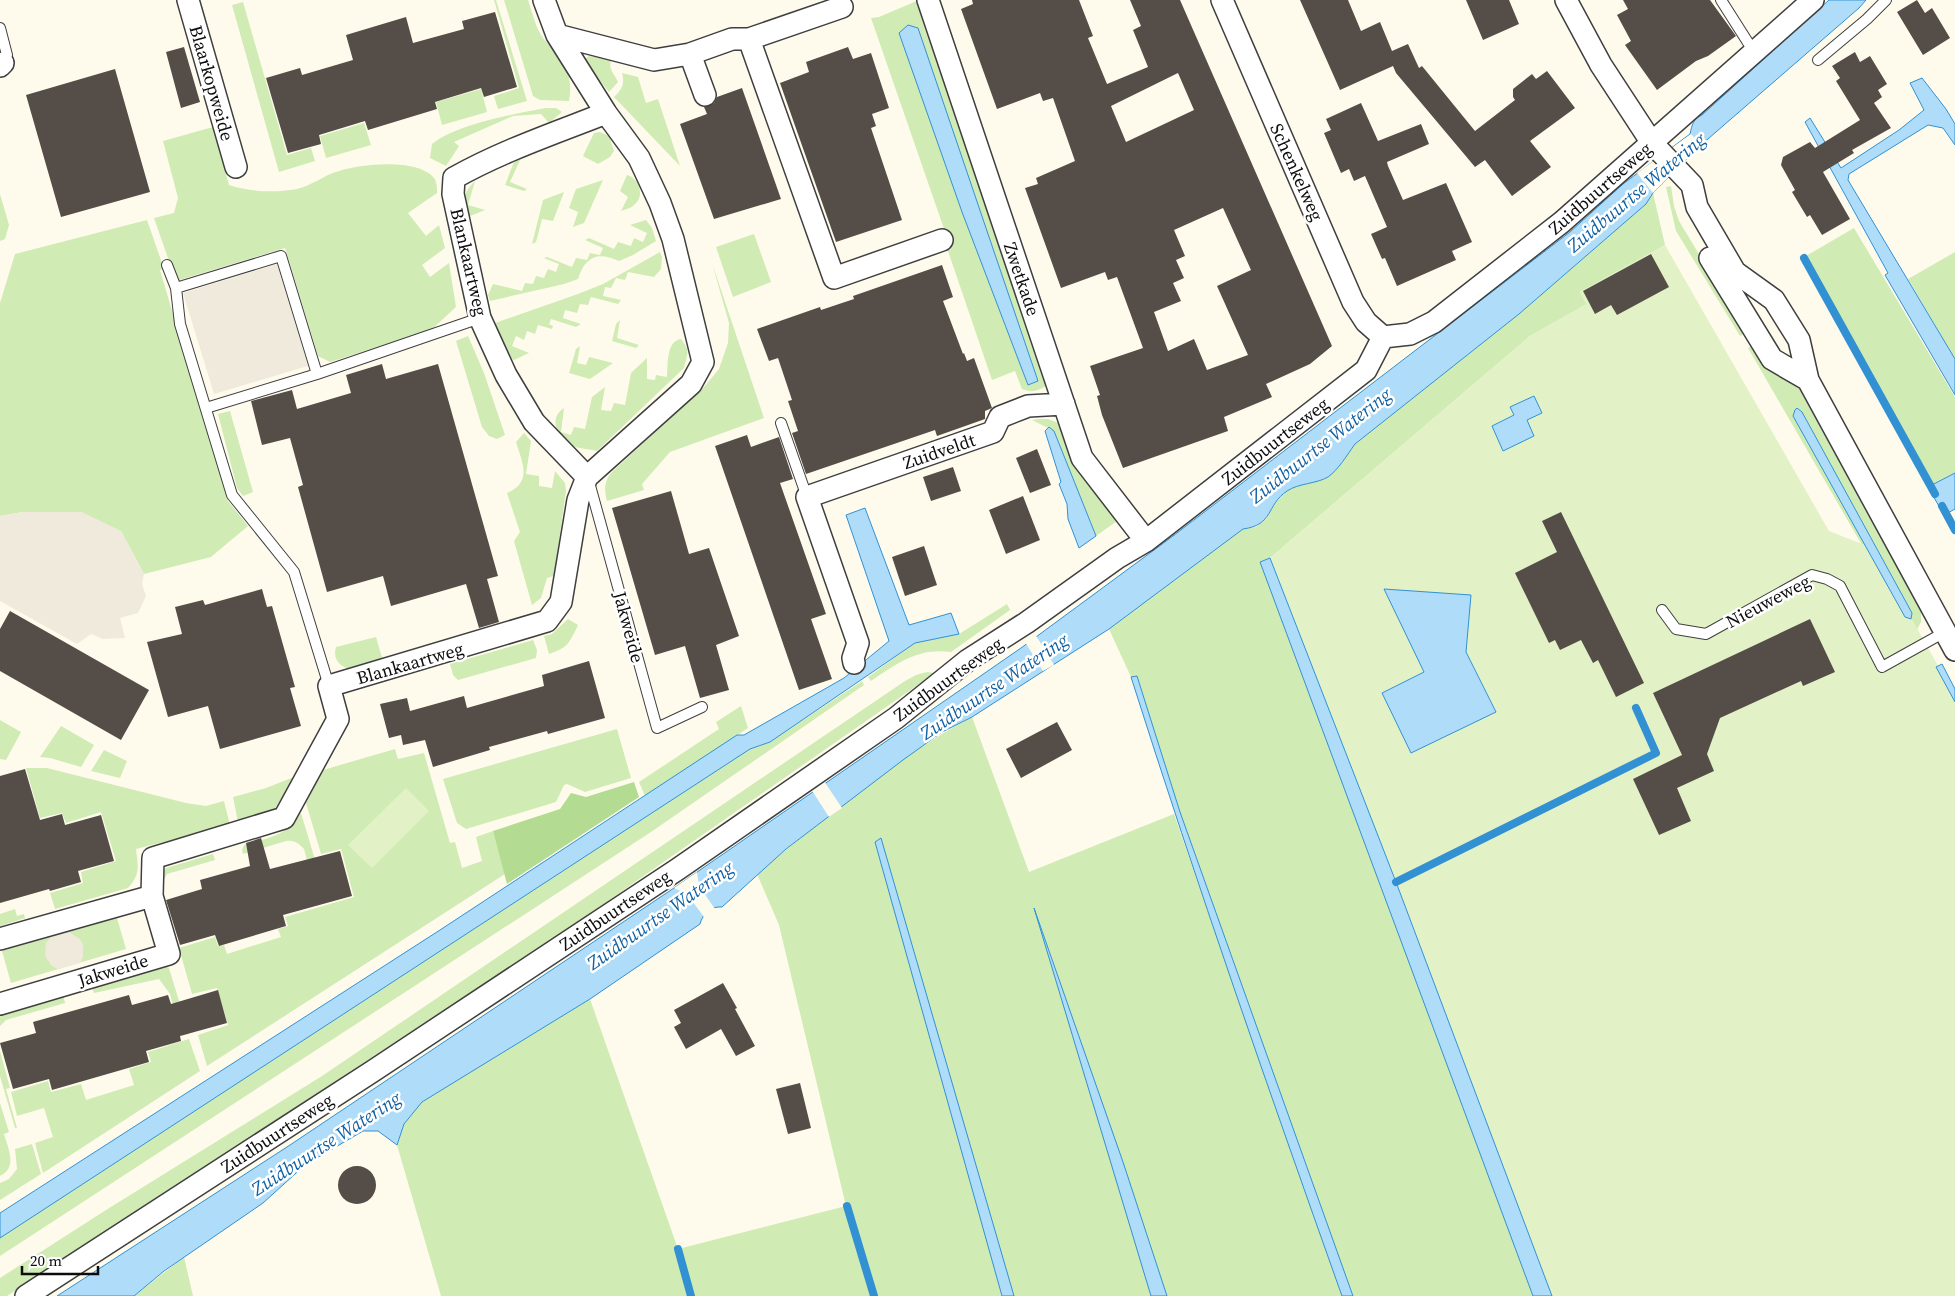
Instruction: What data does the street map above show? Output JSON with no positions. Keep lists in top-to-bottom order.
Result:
{
  "streets": {
    "street": [
      "Blaarkopweide",
      "Schenkelweg",
      "Zuidbuurtseweg",
      "Blankaartweg",
      "Zwetkade",
      "Zuidveldt",
      "Nieuweweg",
      "Jakweide"
    ]
  },
  "crossings": [
    ["Schenkelweg", "Zuidbuurtseweg"],
    ["Zuidbuurtseweg", "Zwetkade"],
    ["Zuidbuurtseweg", "Nieuweweg"],
    ["Blankaartweg", "Jakweide"],
    ["Zwetkade", "Zuidveldt"]
  ],
  "water": ["Zuidbuurtse Watering"],
  "scale_bar": "20 m"
}
